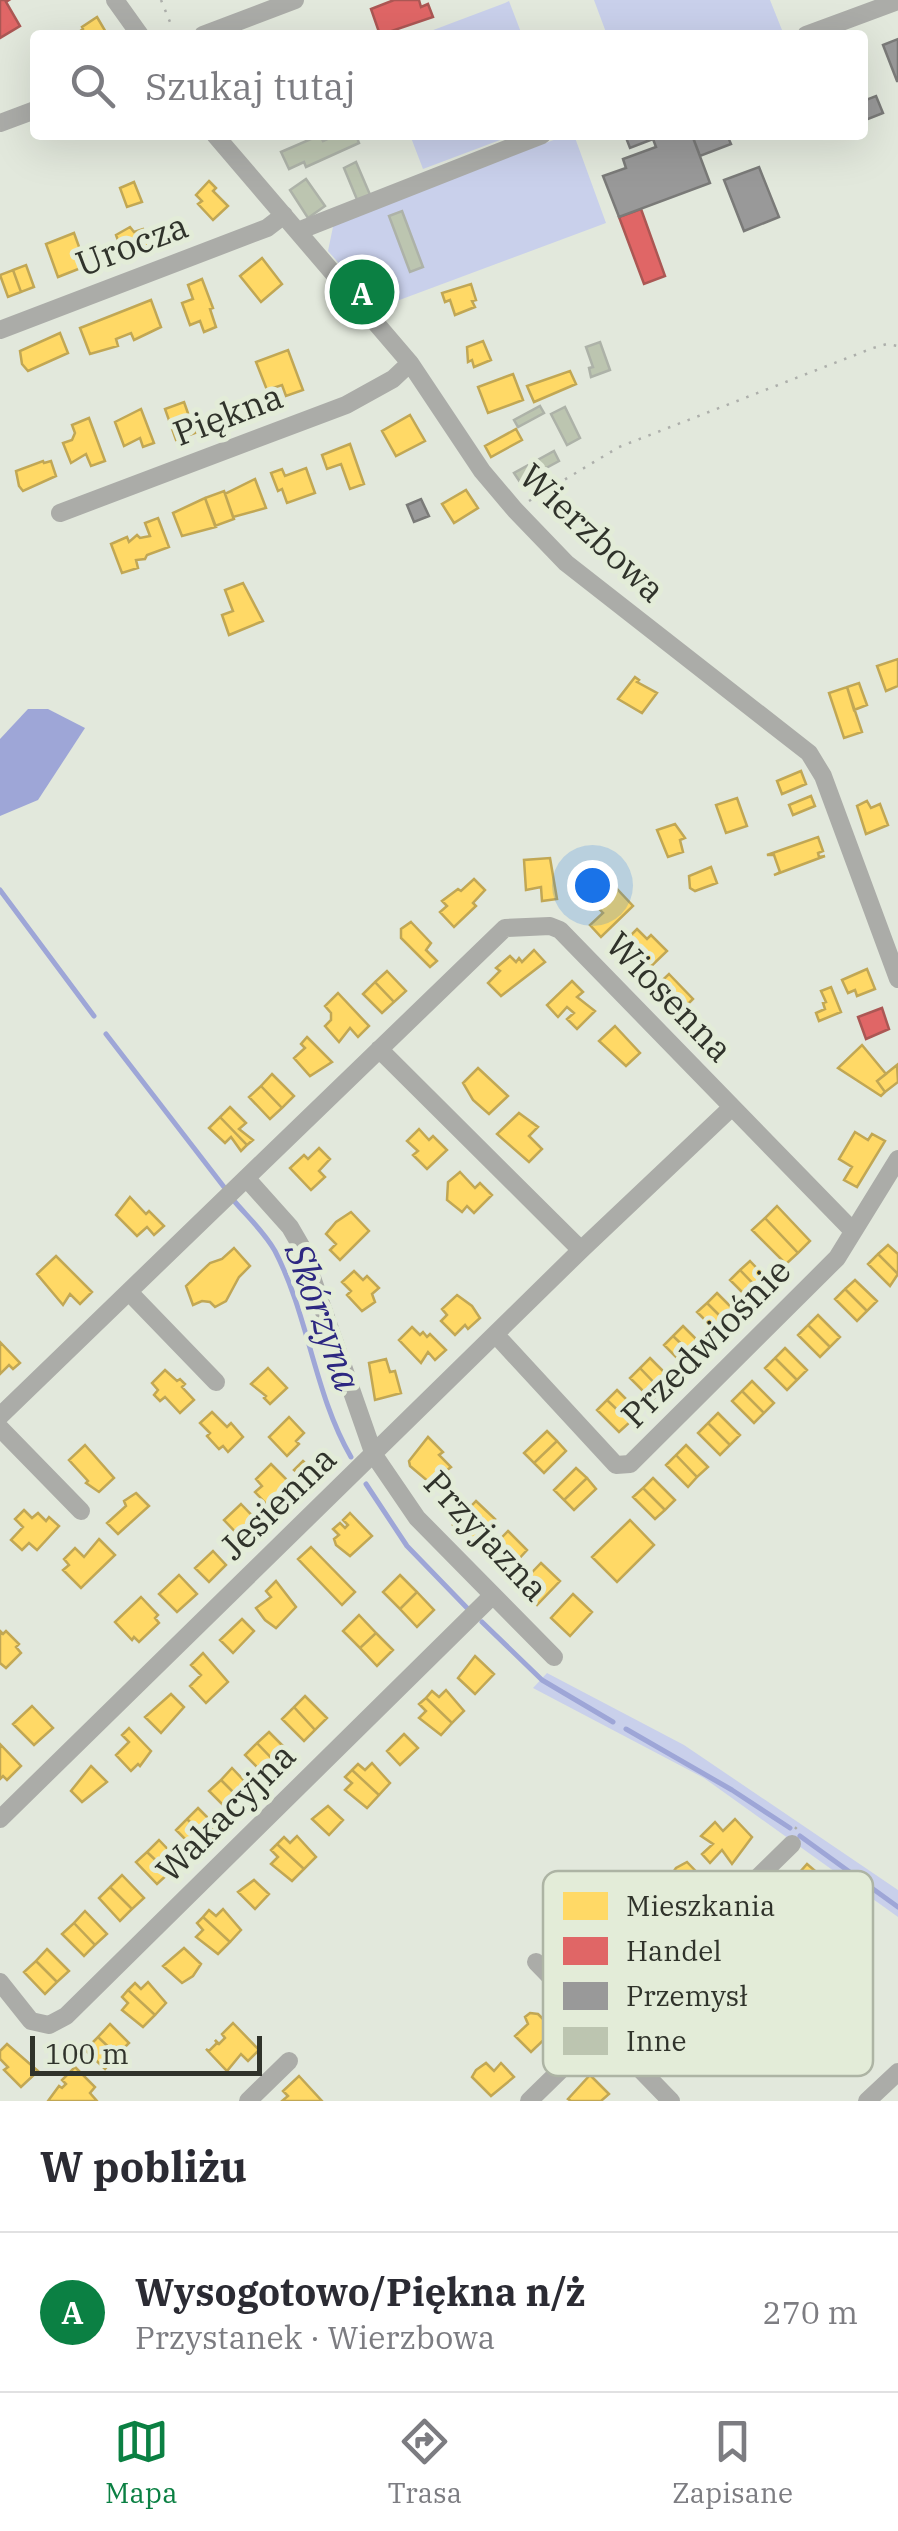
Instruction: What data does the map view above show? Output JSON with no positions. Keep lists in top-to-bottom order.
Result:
{
  "streets": {
    "street": [
      "Urocza",
      "Piękna",
      "Wierzbowa",
      "Wiosenna",
      "Przedwiośnie",
      "Jesienna",
      "Przyjazna",
      "Wakacyjna"
    ]
  },
  "crossings": [
    ["Urocza", "Wierzbowa"],
    ["Piękna", "Wierzbowa"],
    ["Wiosenna", "Przedwiośnie"],
    ["Wiosenna", "Jesienna"],
    ["Przedwiośnie", "Jesienna"],
    ["Jesienna", "Przyjazna"],
    ["Przyjazna", "Wakacyjna"]
  ],
  "water": ["Skórzyna"],
  "legend": [
    "Mieszkania",
    "Handel",
    "Przemysł",
    "Inne"
  ],
  "scale_bar": "100 m",
  "page": {
    "search": "Szukaj tutaj",
    "pins": "A",
    "scale": "100 m",
    "heading": "W pobliżu",
    "list": [
      {
        "mark": "A",
        "name": "Wysogotowo/Piękna n/ż",
        "note": "Przystanek · Wierzbowa",
        "value": "270 m"
      }
    ],
    "nav": ["Mapa", "Trasa", "Zapisane"]
  }
}
